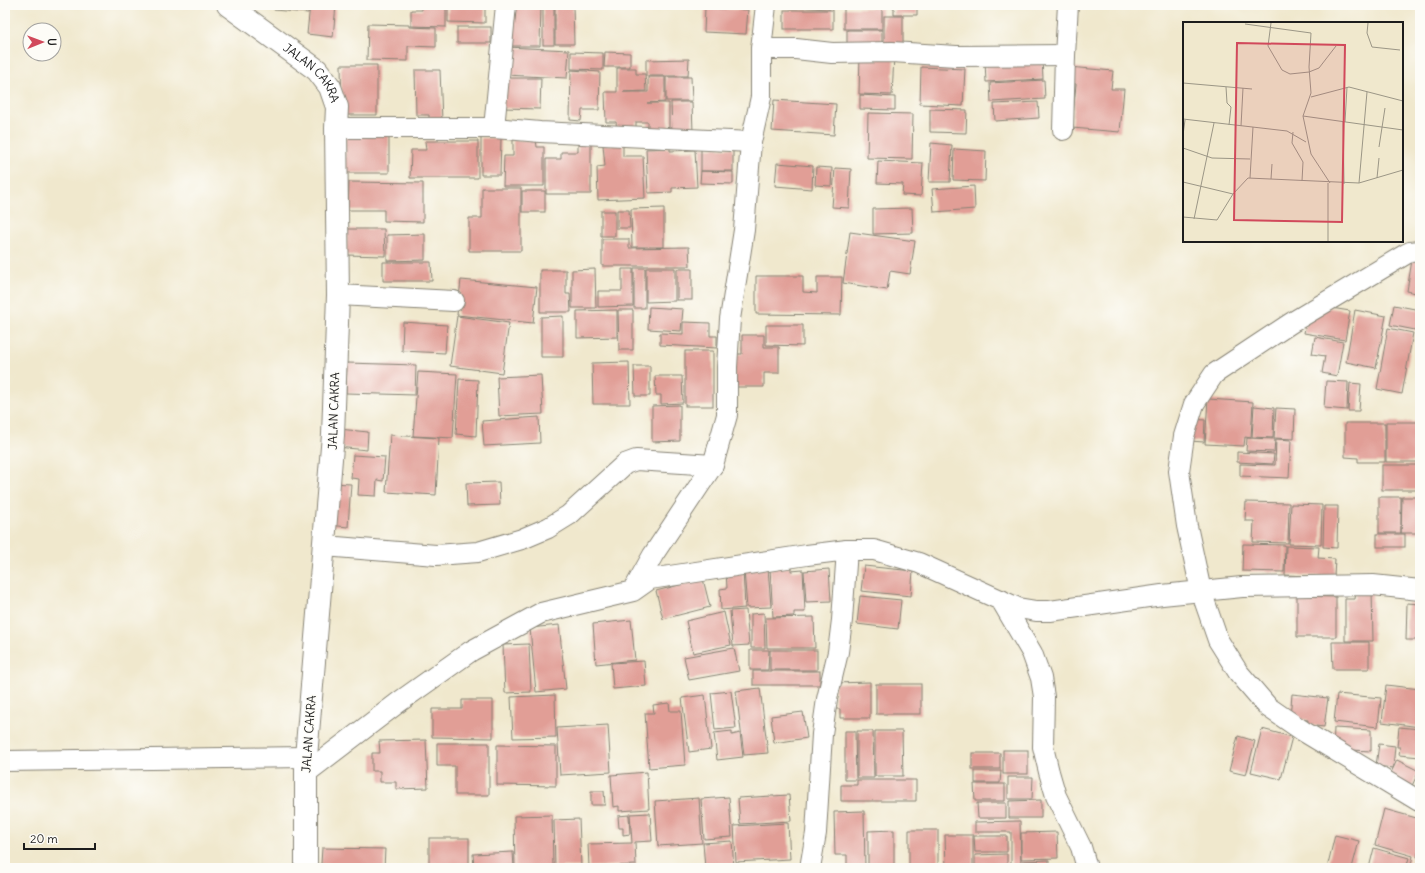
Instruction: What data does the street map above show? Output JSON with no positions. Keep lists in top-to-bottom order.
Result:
{
  "streets": {
    "street": ["JALAN CAKRA"]
  },
  "scale_bar": "20 m",
  "north": "right"
}
